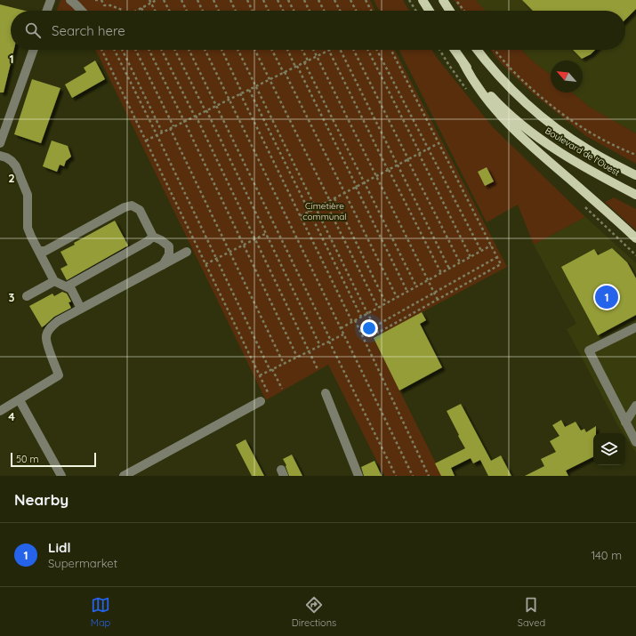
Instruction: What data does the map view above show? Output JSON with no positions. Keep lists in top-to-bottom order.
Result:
{
  "streets": {
    "main road": ["Boulevard de l'Ouest"]
  },
  "parks": ["Cimetière communal"],
  "scale_bar": "50 m",
  "north": "top left",
  "page": {
    "search": "Search here",
    "pins": "1",
    "scale": "50 m",
    "heading": "Nearby",
    "list": [
      {
        "mark": "1",
        "name": "Lidl",
        "note": "Supermarket",
        "value": "140 m"
      }
    ],
    "nav": ["Map", "Directions", "Saved"]
  },
  "grid": {
    "rows": [
      "1",
      "2",
      "3",
      "4"
    ]
  }
}
